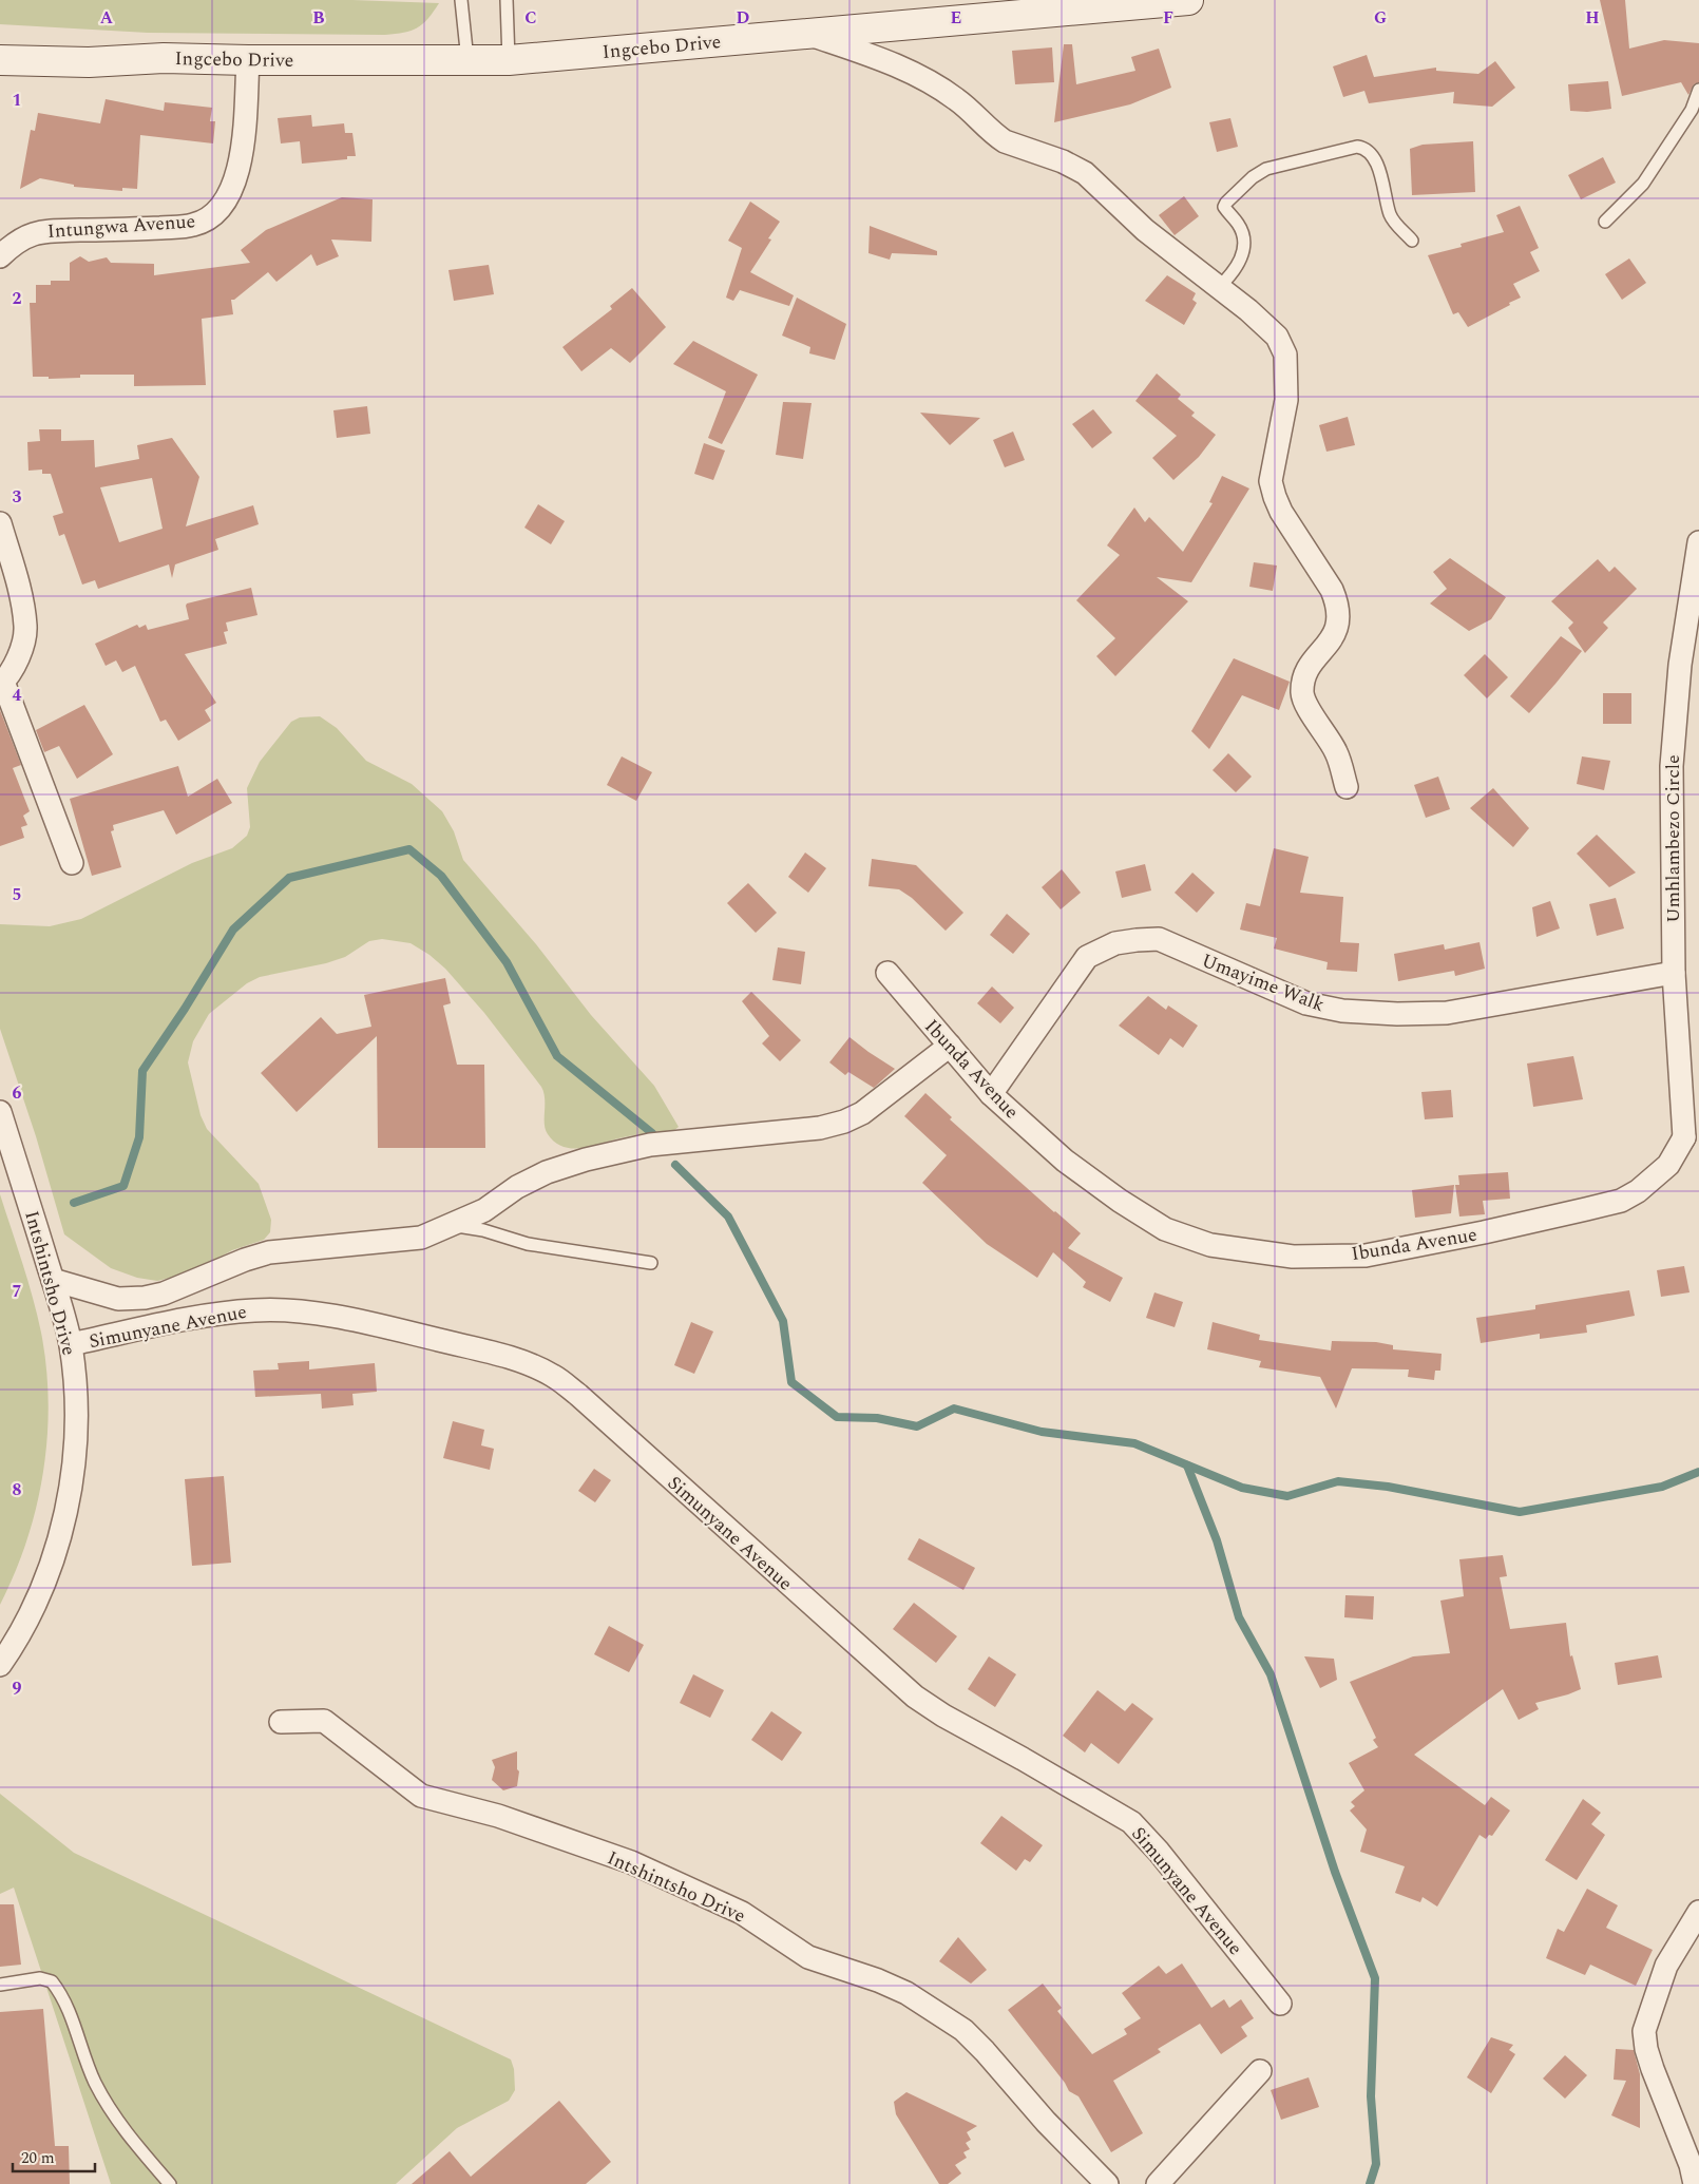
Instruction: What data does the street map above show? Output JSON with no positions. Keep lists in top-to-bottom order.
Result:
{
  "streets": {
    "main road": ["Ingcebo Drive"],
    "street": [
      "Intungwa Avenue",
      "Umhlambezo Circle",
      "Umayime Walk",
      "Ibunda Avenue",
      "Intshintsho Drive",
      "Simunyane Avenue"
    ]
  },
  "crossings": [
    ["Ingcebo Drive", "Intungwa Avenue"],
    ["Umhlambezo Circle", "Umayime Walk"],
    ["Umhlambezo Circle", "Ibunda Avenue"],
    ["Umayime Walk", "Ibunda Avenue"],
    ["Intshintsho Drive", "Simunyane Avenue"]
  ],
  "scale_bar": "20 m",
  "grid": {
    "columns": [
      "A",
      "B",
      "C",
      "D",
      "E",
      "F",
      "G",
      "H"
    ],
    "rows": [
      "1",
      "2",
      "3",
      "4",
      "5",
      "6",
      "7",
      "8",
      "9"
    ]
  }
}
